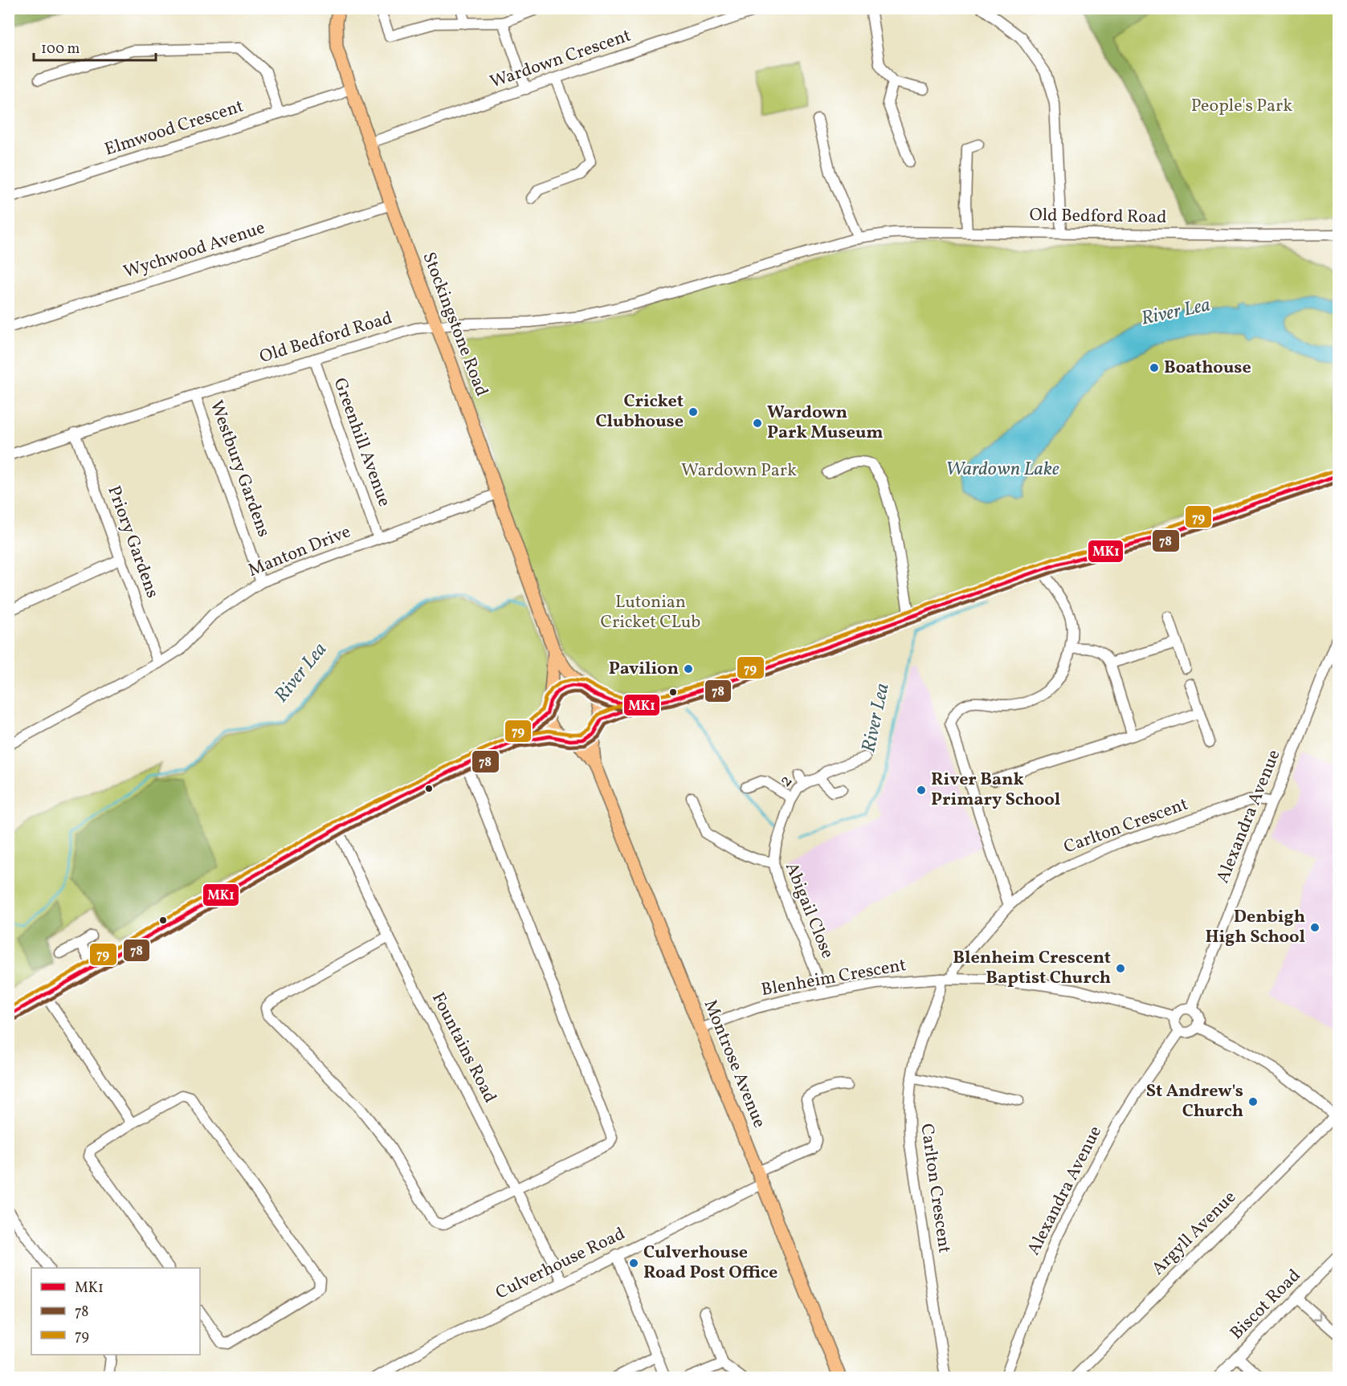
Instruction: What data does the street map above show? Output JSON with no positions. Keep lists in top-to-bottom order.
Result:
{
  "streets": {
    "main road": ["Stockingstone Road", "Montrose Avenue"],
    "street": [
      "Wardown Crescent",
      "Elmwood Crescent",
      "Old Bedford Road",
      "Wychwood Avenue",
      "Greenhill Avenue",
      "Westbury Gardens",
      "Priory Gardens",
      "Manton Drive",
      "2",
      "Alexandra Avenue",
      "Carlton Crescent",
      "Abigail Close",
      "Blenheim Crescent",
      "Fountains Road",
      "Argyll Avenue",
      "Culverhouse Road",
      "Biscot Road"
    ]
  },
  "crossings": [
    ["Wardown Crescent", "Stockingstone Road"],
    ["Elmwood Crescent", "Stockingstone Road"],
    ["Old Bedford Road", "Stockingstone Road"],
    ["Old Bedford Road", "Greenhill Avenue"],
    ["Old Bedford Road", "Westbury Gardens"],
    ["Old Bedford Road", "Priory Gardens"],
    ["Wychwood Avenue", "Stockingstone Road"],
    ["Stockingstone Road", "Manton Drive"],
    ["Stockingstone Road", "Montrose Avenue"],
    ["Greenhill Avenue", "Manton Drive"],
    ["Westbury Gardens", "Manton Drive"],
    ["Priory Gardens", "Manton Drive"],
    ["2", "Abigail Close"],
    ["Alexandra Avenue", "Carlton Crescent"],
    ["Alexandra Avenue", "Blenheim Crescent"],
    ["Carlton Crescent", "Blenheim Crescent"],
    ["Abigail Close", "Blenheim Crescent"],
    ["Blenheim Crescent", "Montrose Avenue"],
    ["Fountains Road", "Culverhouse Road"],
    ["Montrose Avenue", "Culverhouse Road"]
  ],
  "water": ["River Lea", "Wardown Lake"],
  "parks": ["People's Park", "Wardown Park", "Lutonian Cricket CLub"],
  "places": [
    "Boathouse",
    "Cricket Clubhouse",
    "Wardown Park Museum",
    "Pavilion",
    "River Bank Primary School",
    "Denbigh High School",
    "Blenheim Crescent Baptist Church",
    "St Andrew's Church",
    "Culverhouse Road Post Office"
  ],
  "lines": ["transit line 79", "transit line MK1", "transit line 78"],
  "legend": ["MK1", "78", "79"],
  "scale_bar": "100 m"
}
